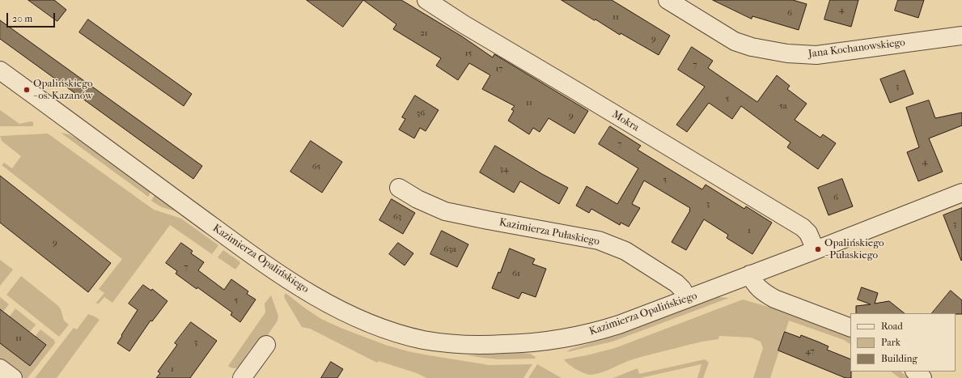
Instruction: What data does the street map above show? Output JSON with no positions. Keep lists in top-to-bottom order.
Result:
{
  "streets": {
    "street": [
      "Jana Kochanowskiego",
      "Mokra",
      "Kazimierza Pułaskiego",
      "Kazimierza Opalińskiego"
    ]
  },
  "crossings": [
    ["Mokra", "Kazimierza Opalińskiego"],
    ["Kazimierza Pułaskiego", "Kazimierza Opalińskiego"]
  ],
  "places": ["Opalińskiego - os. Kazanów", "Opalińskiego - Pułaskiego"],
  "house_numbers": [
    "4",
    "6",
    "11",
    "21",
    "9",
    "15",
    "7",
    "17",
    "3",
    "5",
    "11",
    "5a",
    "36",
    "9",
    "7",
    "4",
    "65",
    "34",
    "5",
    "6",
    "3",
    "63",
    "3",
    "1",
    "9",
    "63a",
    "7",
    "61",
    "5",
    "11",
    "3",
    "47",
    "1"
  ],
  "legend": ["Road", "Park", "Building"],
  "scale_bar": "20 m"
}
